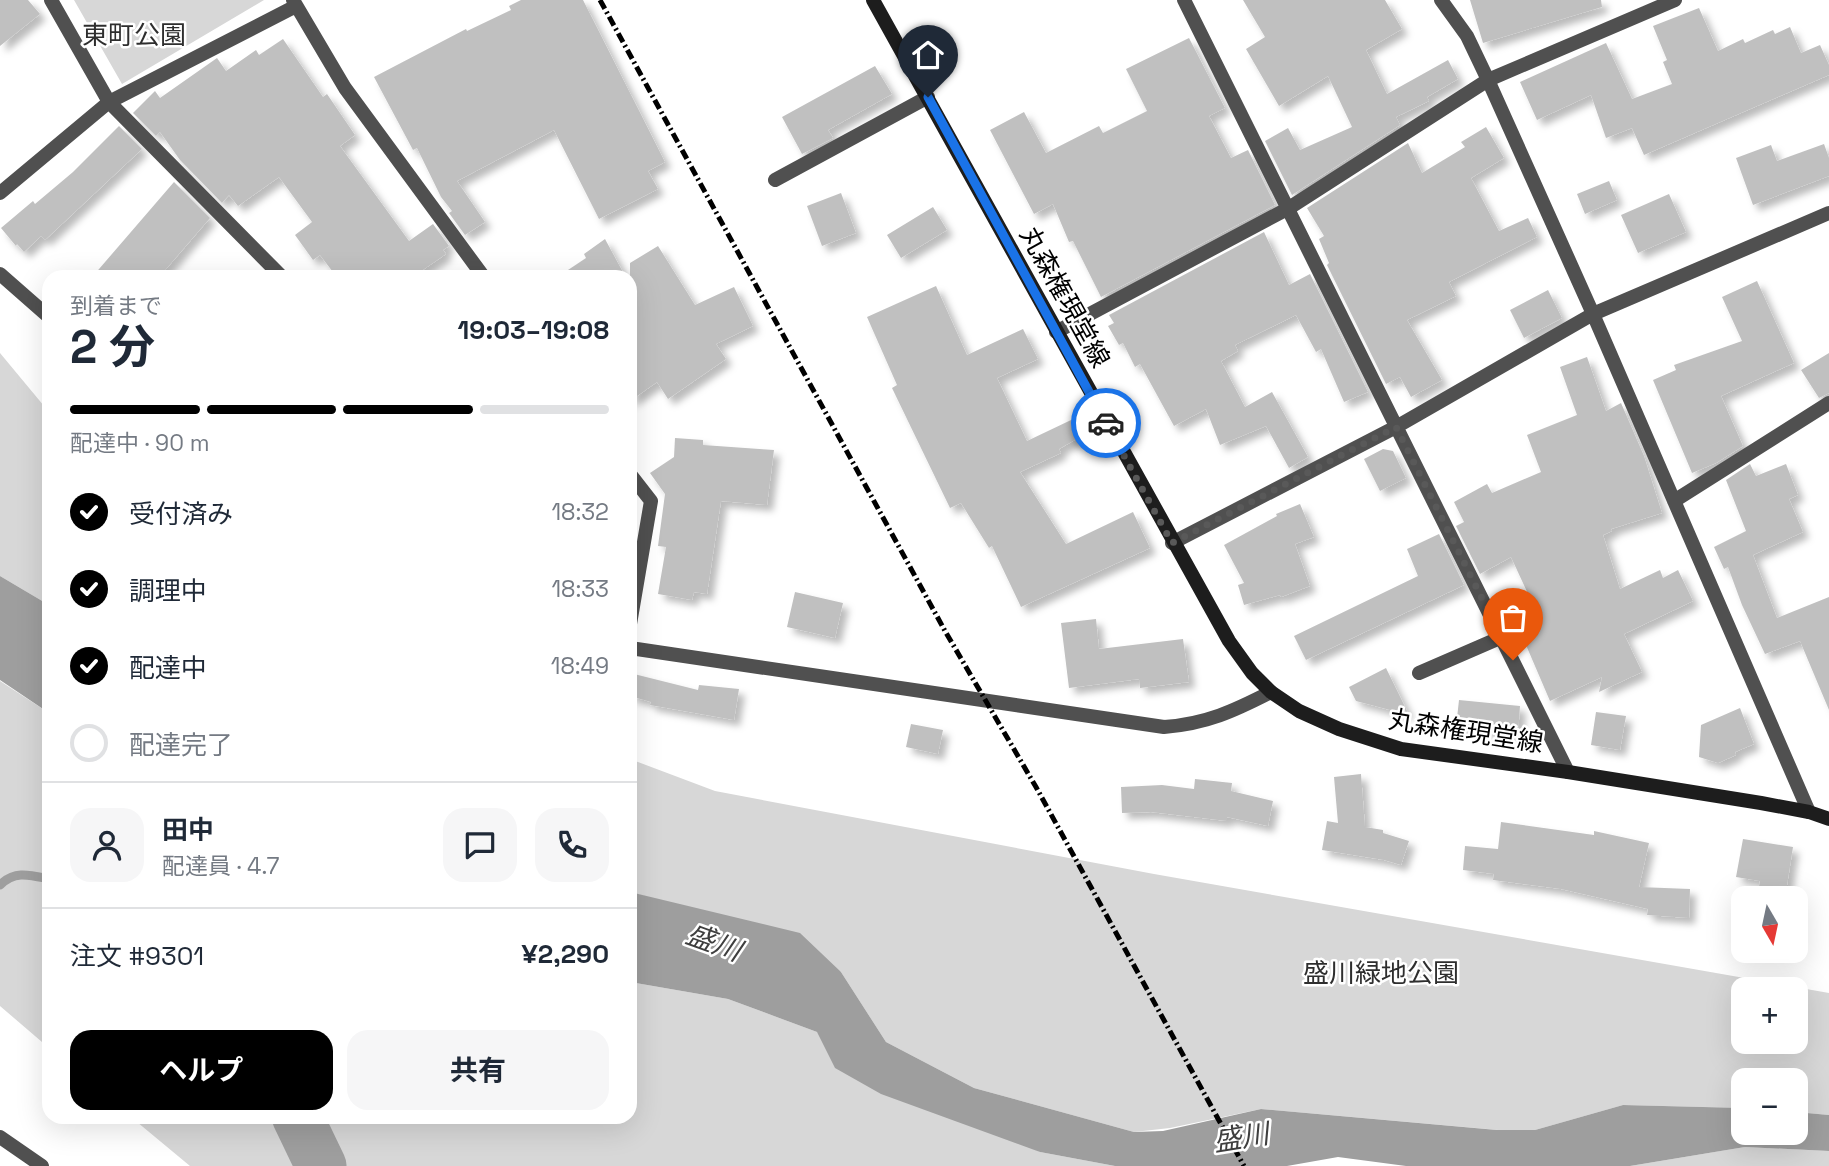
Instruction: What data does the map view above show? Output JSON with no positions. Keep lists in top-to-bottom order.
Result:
{
  "streets": {
    "main road": ["丸森権現堂線"]
  },
  "water": ["盛川"],
  "parks": ["東町公園", "盛川緑地公園"],
  "north": "bottom",
  "page": {
    "heading": ["2 分", "到着まで", "19:03–19:08"],
    "panel": [
      "田中",
      "配達員 · 4.7",
      "注文 #9301",
      "¥2,290"
    ],
    "bar": "配達中 · 90 m",
    "list": [
      ["受付済み", "18:32"],
      ["調理中", "18:33"],
      ["配達中", "18:49"],
      "配達完了"
    ],
    "map_buttons": ["+", "−"],
    "buttons": ["ヘルプ", "共有"]
  }
}
